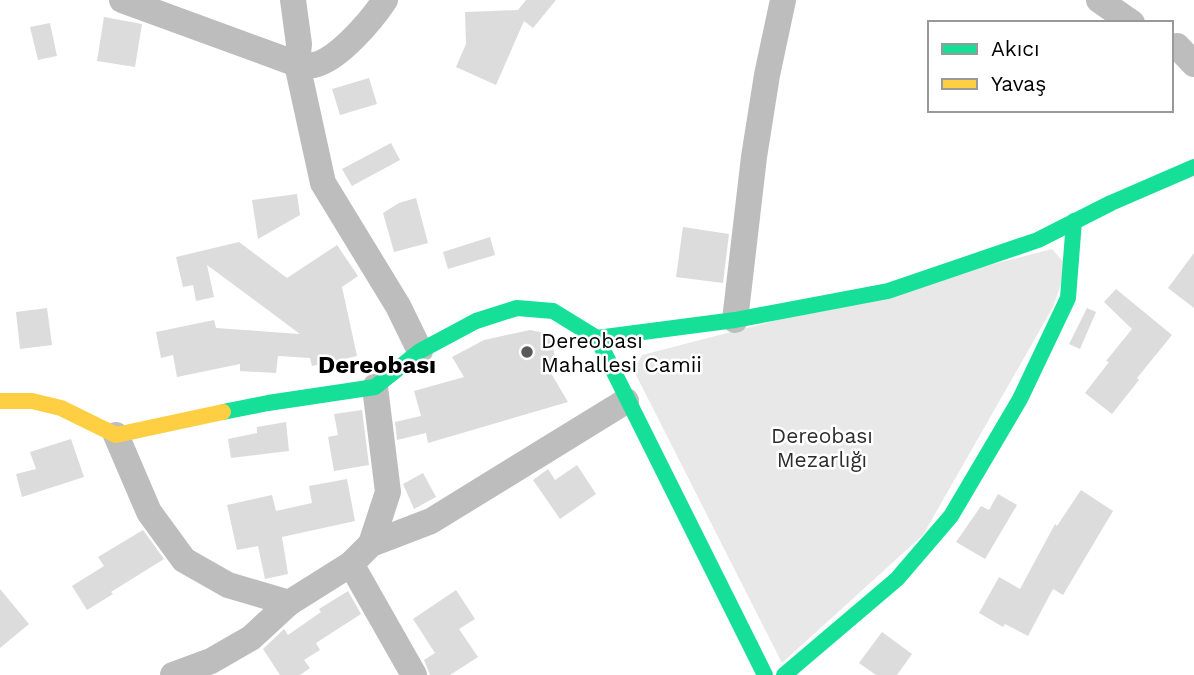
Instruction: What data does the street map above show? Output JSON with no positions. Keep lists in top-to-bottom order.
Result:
{
  "districts": ["Dereobası"],
  "parks": ["Dereobası Mezarlığı"],
  "places": ["Dereobası Mahallesi Camii"],
  "legend": ["Akıcı", "Yavaş"]
}
